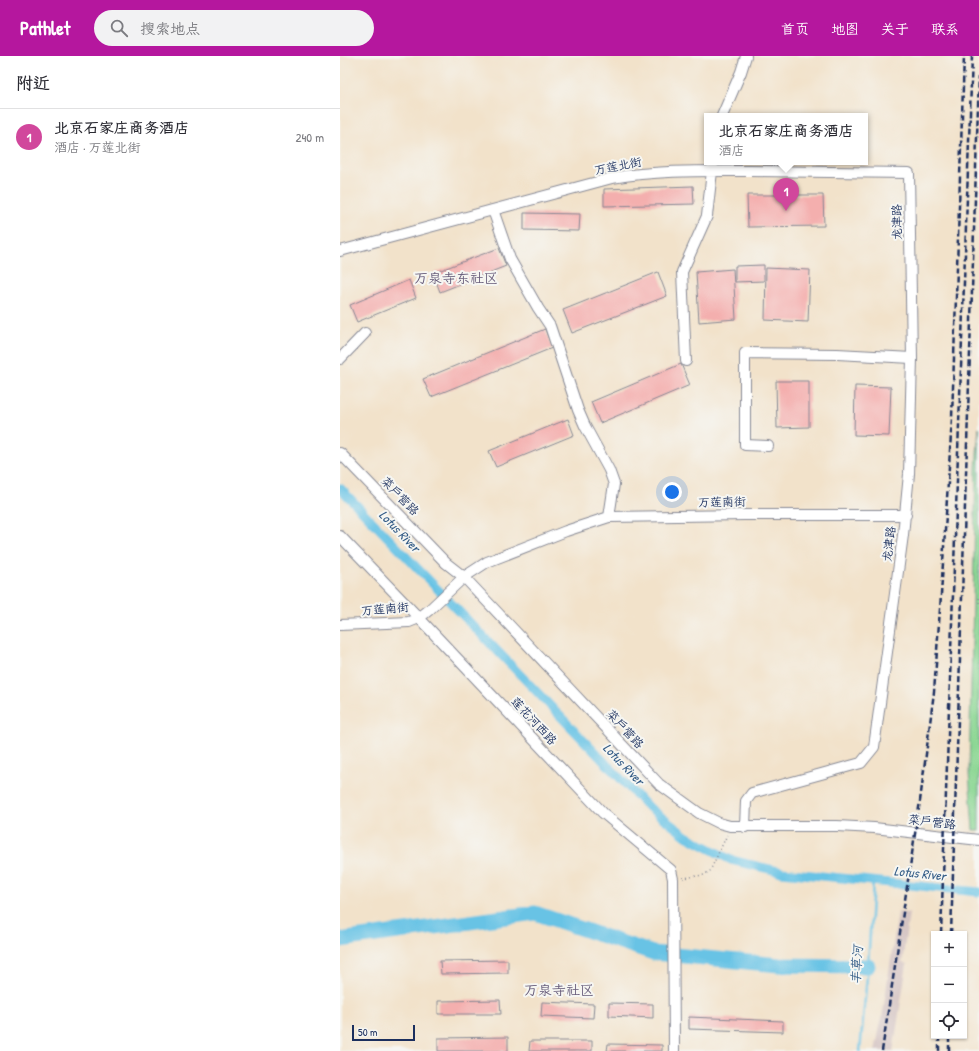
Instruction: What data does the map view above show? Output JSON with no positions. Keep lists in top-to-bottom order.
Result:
{
  "streets": {
    "street": [
      "万莲北街",
      "龙津路",
      "菜户营路",
      "万莲南街",
      "莲花河西路"
    ]
  },
  "crossings": [
    ["万莲北街", "龙津路"],
    ["龙津路", "菜户营路"],
    ["龙津路", "万莲南街"],
    ["菜户营路", "万莲南街"],
    ["万莲南街", "莲花河西路"]
  ],
  "districts": ["万泉寺东社区", "万泉寺社区"],
  "water": ["Lotus River", "丰草河"],
  "scale_bar": "50 m",
  "page": {
    "header": "Pathlet",
    "search": "搜索地点",
    "nav": [
      "首页",
      "地图",
      "关于",
      "联系"
    ],
    "heading": "附近",
    "list": [
      {
        "mark": "1",
        "name": "北京石家庄商务酒店",
        "note": "酒店 · 万莲北街",
        "value": "240 m"
      }
    ],
    "popup": ["北京石家庄商务酒店", "酒店"],
    "pins": "1",
    "map_buttons": ["+", "−"],
    "scale": "50 m"
  }
}
